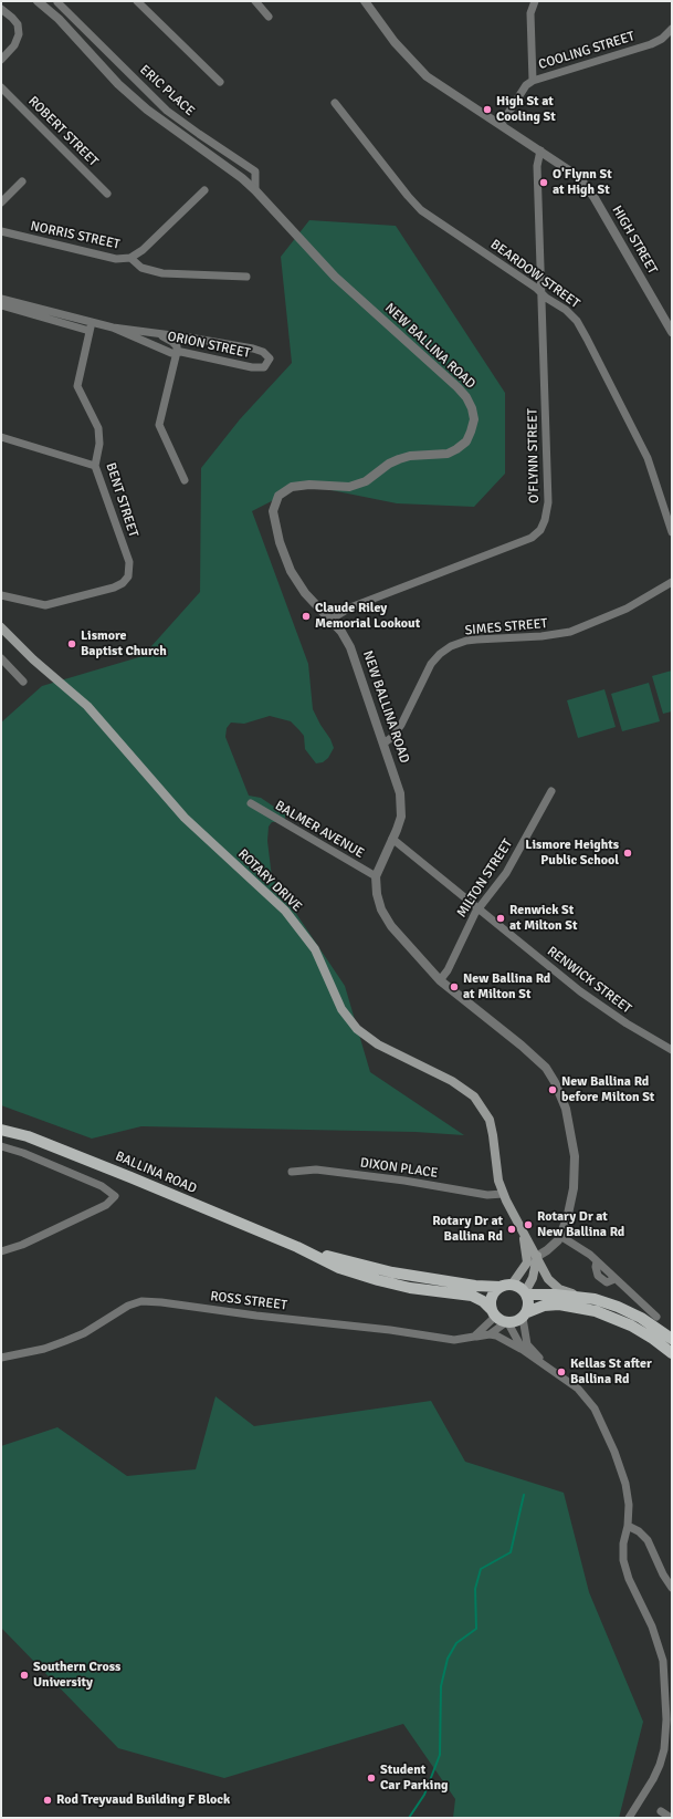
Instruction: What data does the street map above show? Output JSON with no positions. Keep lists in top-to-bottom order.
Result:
{
  "streets": {
    "main road": ["ROTARY DRIVE", "BALLINA ROAD"],
    "street": [
      "COOLING STREET",
      "ERIC PLACE",
      "ROBERT STREET",
      "NORRIS STREET",
      "HIGH STREET",
      "BEARDOW STREET",
      "ORION STREET",
      "NEW BALLINA ROAD",
      "O'FLYNN STREET",
      "BENT STREET",
      "SIMES STREET",
      "BALMER AVENUE",
      "MILTON STREET",
      "RENWICK STREET",
      "DIXON PLACE",
      "ROSS STREET"
    ]
  },
  "crossings": [
    ["COOLING STREET", "HIGH STREET"],
    ["ERIC PLACE", "NEW BALLINA ROAD"],
    ["HIGH STREET", "O'FLYNN STREET"],
    ["BEARDOW STREET", "O'FLYNN STREET"],
    ["ORION STREET", "BENT STREET"],
    ["NEW BALLINA ROAD", "O'FLYNN STREET"],
    ["NEW BALLINA ROAD", "SIMES STREET"],
    ["NEW BALLINA ROAD", "BALMER AVENUE"],
    ["NEW BALLINA ROAD", "MILTON STREET"],
    ["NEW BALLINA ROAD", "ROTARY DRIVE"],
    ["NEW BALLINA ROAD", "RENWICK STREET"],
    ["MILTON STREET", "RENWICK STREET"],
    ["ROTARY DRIVE", "DIXON PLACE"]
  ],
  "places": [
    "High St at Cooling St",
    "O'Flynn St at High St",
    "Claude Riley Memorial Lookout",
    "Lismore Baptist Church",
    "Lismore Heights Public School",
    "Renwick St at Milton St",
    "New Ballina Rd at Milton St",
    "New Ballina Rd before Milton St",
    "Rotary Dr at New Ballina Rd",
    "Rotary Dr at Ballina Rd",
    "Kellas St after Ballina Rd",
    "Southern Cross University",
    "Student Car Parking",
    "Rod Treyvaud Building F Block"
  ]
}
